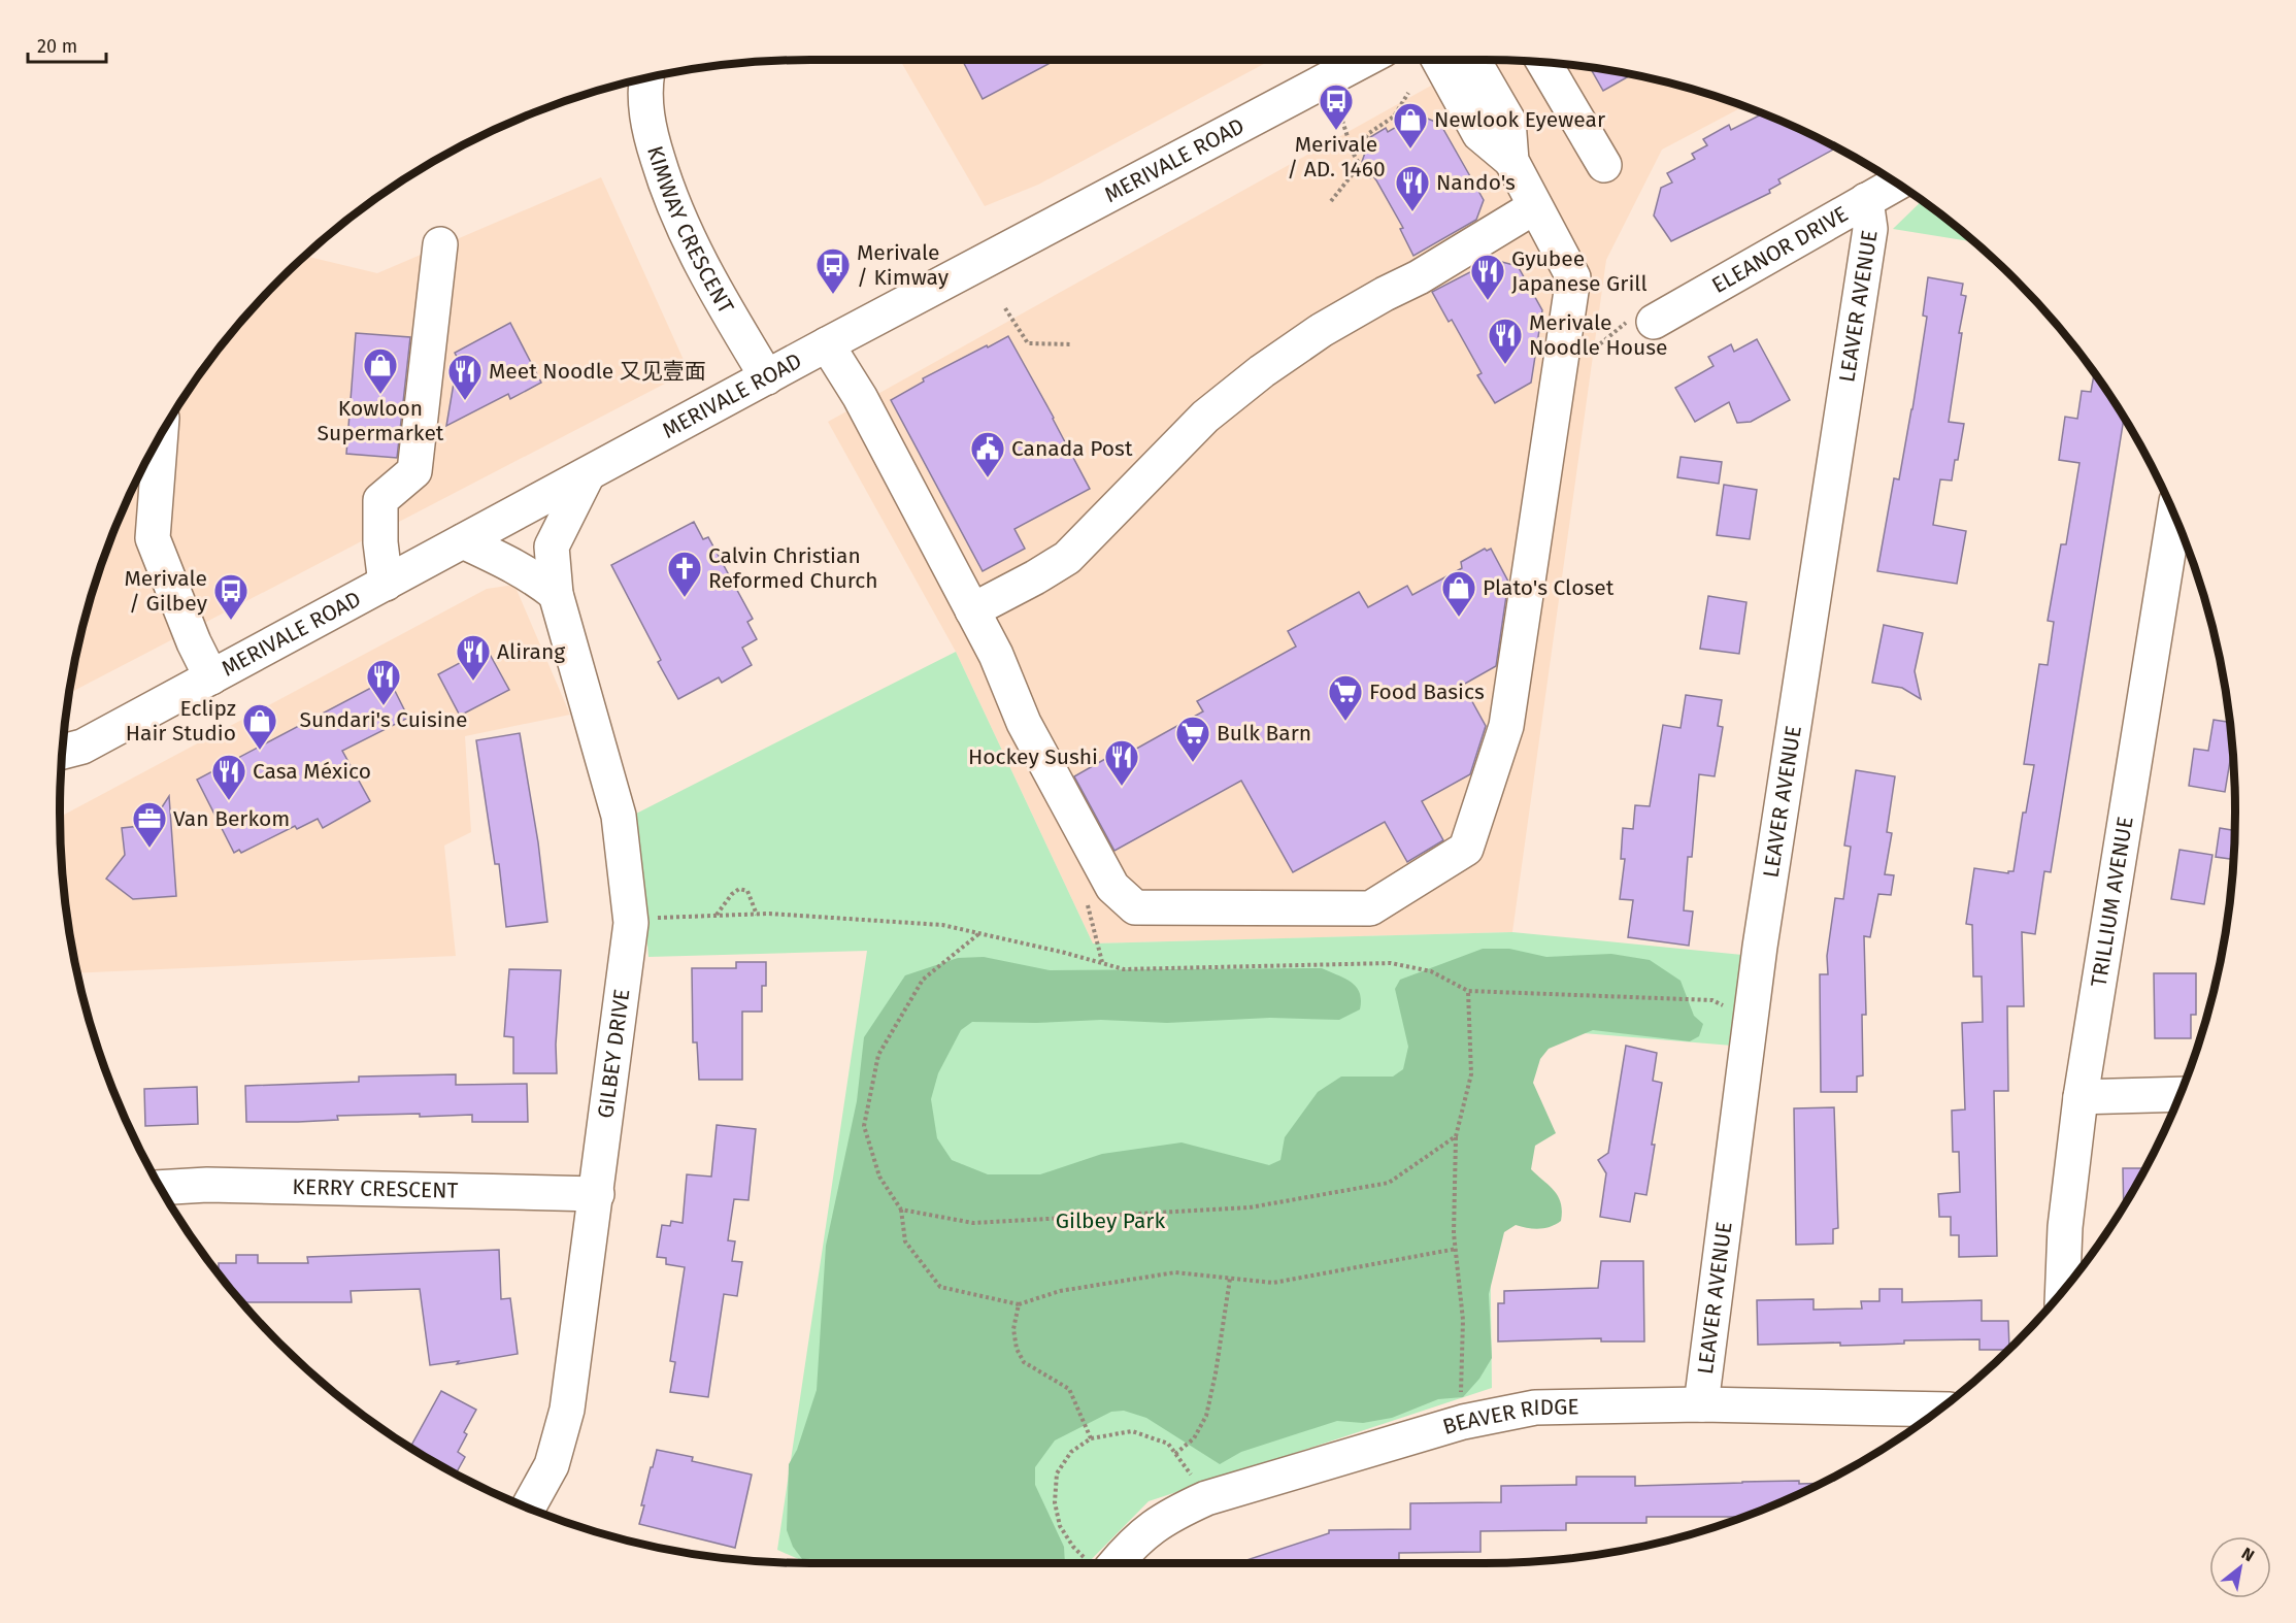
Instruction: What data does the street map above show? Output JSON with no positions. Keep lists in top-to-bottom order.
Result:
{
  "streets": {
    "street": [
      "MERIVALE ROAD",
      "KIMWAY CRESCENT",
      "ELEANOR DRIVE",
      "LEAVER AVENUE",
      "TRILLIUM AVENUE",
      "GILBEY DRIVE",
      "KERRY CRESCENT",
      "BEAVER RIDGE"
    ]
  },
  "crossings": [
    ["MERIVALE ROAD", "KIMWAY CRESCENT"],
    ["MERIVALE ROAD", "GILBEY DRIVE"],
    ["ELEANOR DRIVE", "LEAVER AVENUE"],
    ["LEAVER AVENUE", "BEAVER RIDGE"],
    ["GILBEY DRIVE", "KERRY CRESCENT"]
  ],
  "parks": ["Gilbey Park"],
  "places": {
    "bus stop": ["Merivale / AD. 1460", "Merivale / Kimway", "Merivale / Gilbey"],
    "shop": [
      "Newlook Eyewear",
      "Kowloon Supermarket",
      "Plato's Closet",
      "Eclipz Hair Studio"
    ],
    "restaurant": [
      "Nando's",
      "Gyubee Japanese Grill",
      "Merivale Noodle House",
      "Meet Noodle 又见壹面",
      "Alirang",
      "Sundari's Cuisine",
      "Hockey Sushi",
      "Casa México"
    ],
    "public building": ["Canada Post"],
    "church": ["Calvin Christian Reformed Church"],
    "supermarket": ["Food Basics", "Bulk Barn"],
    "office": ["Van Berkom"]
  },
  "scale_bar": "20 m",
  "north": "top right"
}
